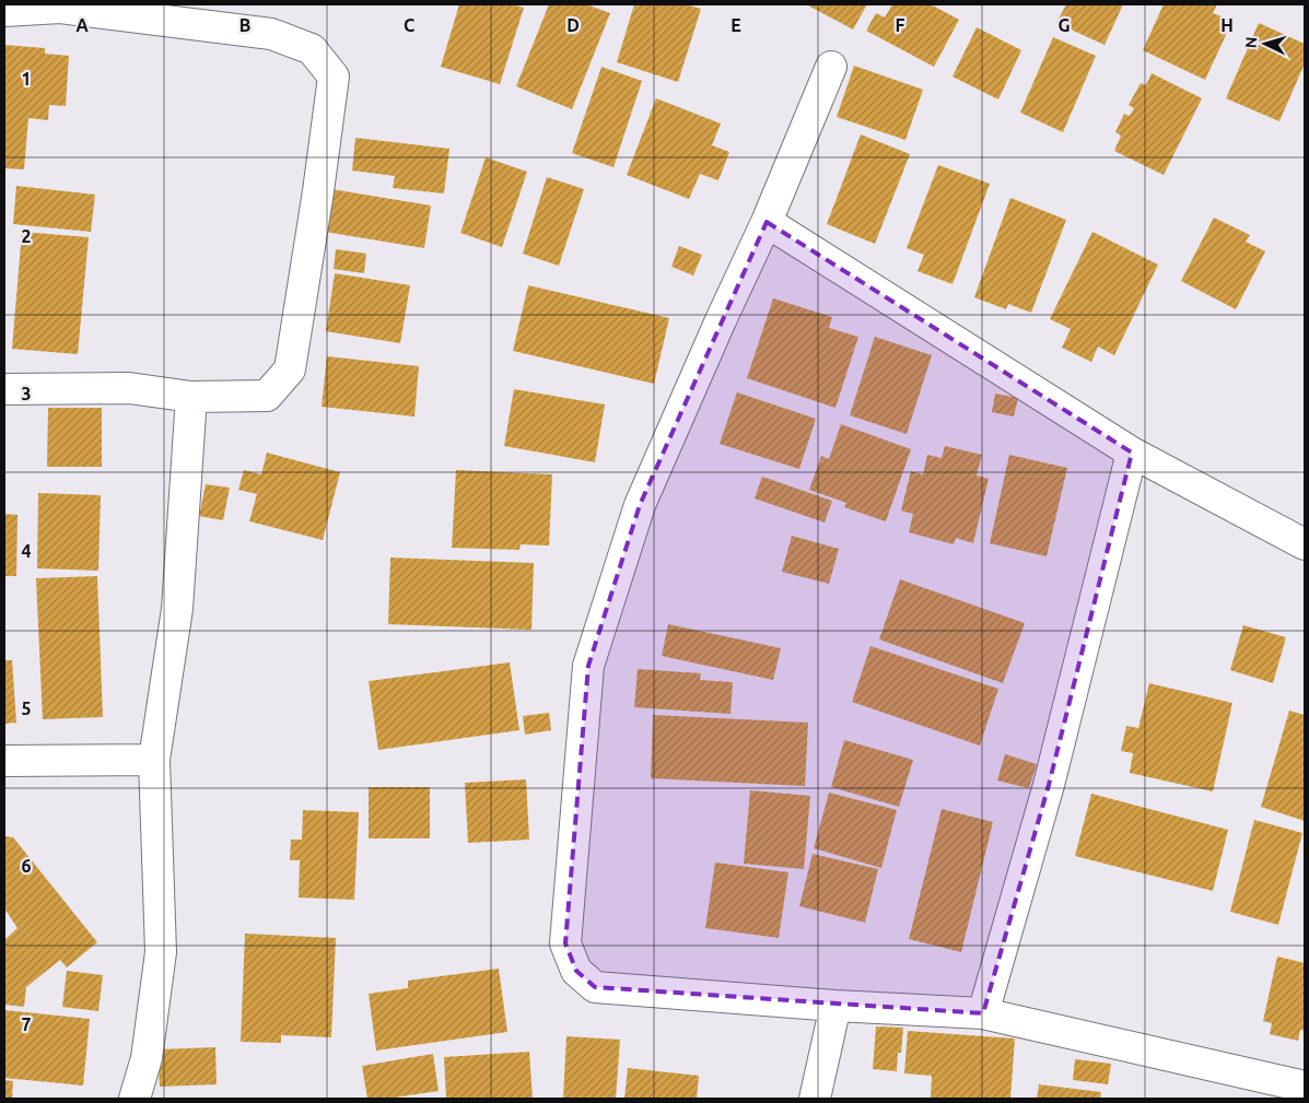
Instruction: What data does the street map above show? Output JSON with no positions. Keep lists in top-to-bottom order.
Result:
{
  "north": "left",
  "grid": {
    "columns": [
      "A",
      "B",
      "C",
      "D",
      "E",
      "F",
      "G",
      "H"
    ],
    "rows": [
      "1",
      "2",
      "3",
      "4",
      "5",
      "6",
      "7"
    ]
  }
}
